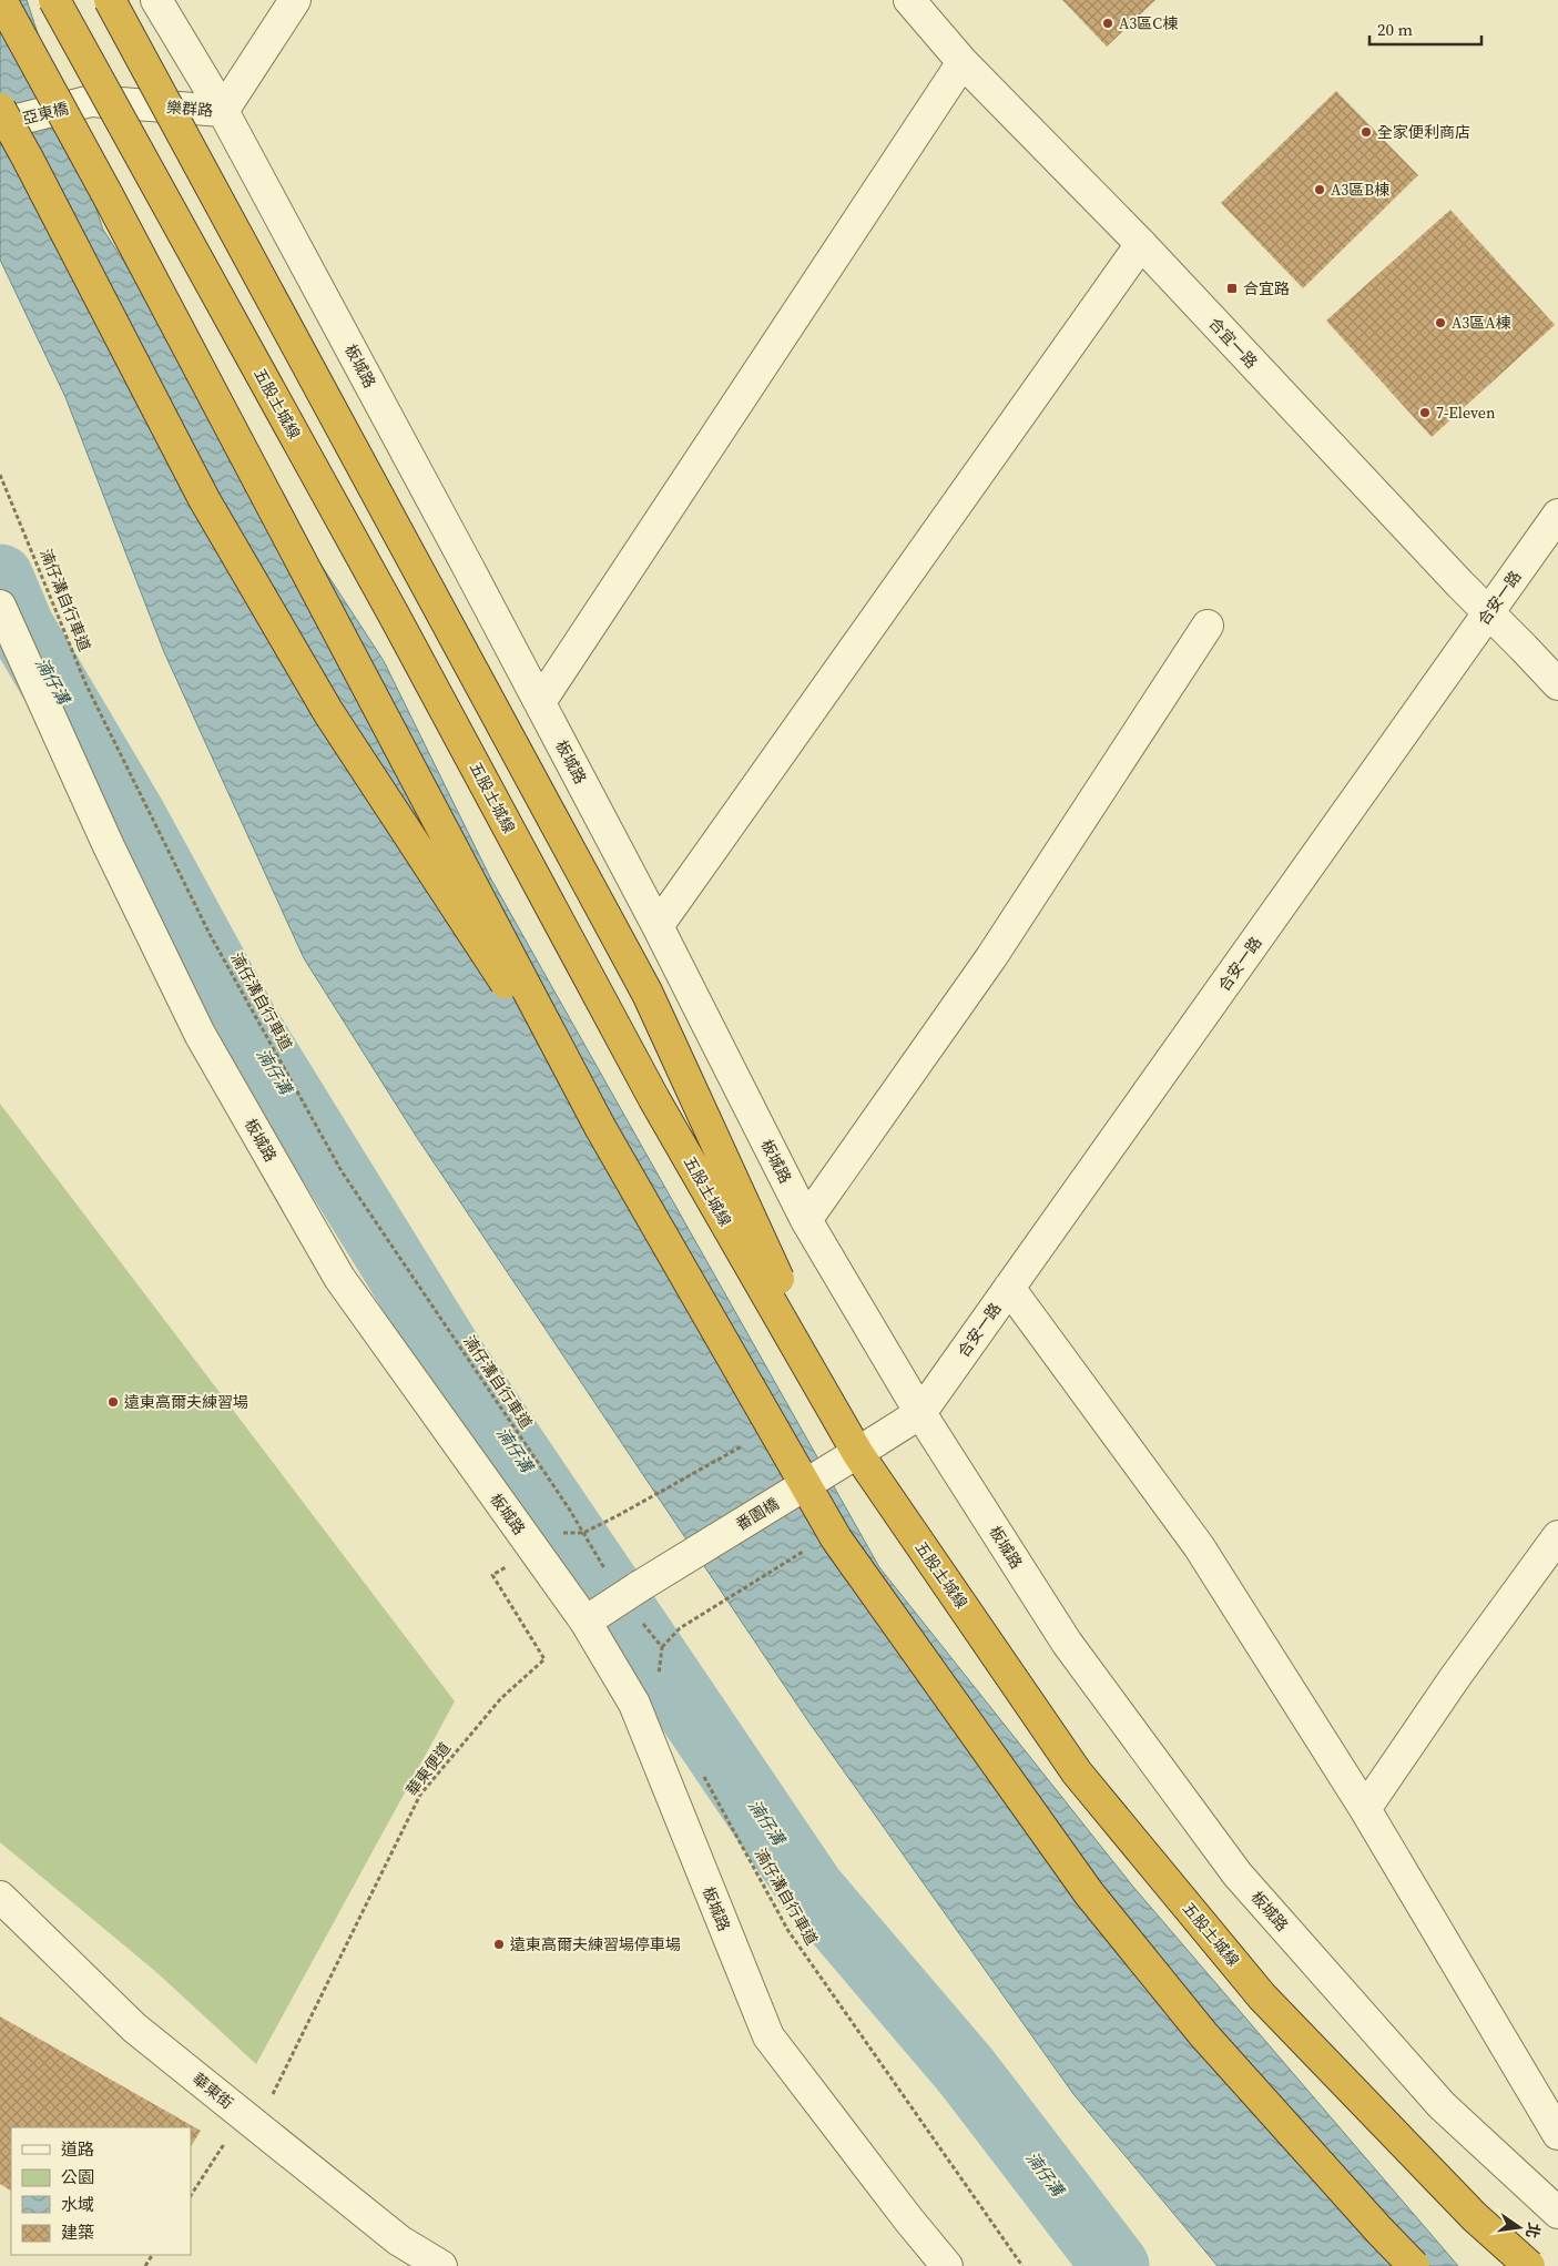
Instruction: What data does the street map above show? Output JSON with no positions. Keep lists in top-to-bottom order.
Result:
{
  "streets": {
    "highway": ["五股土城線"],
    "street": [
      "樂群路",
      "亞東橋",
      "合宜一路",
      "板城路",
      "合安一路",
      "番園橋",
      "華東街"
    ],
    "path": ["湳仔溝自行車道", "華東便道"]
  },
  "crossings": [
    ["樂群路", "亞東橋"],
    ["樂群路", "板城路"],
    ["合宜一路", "合安一路"],
    ["板城路", "合安一路"],
    ["板城路", "番園橋"],
    ["板城路", "華東便道"],
    ["五股土城線", "番園橋"],
    ["合安一路", "番園橋"],
    ["湳仔溝自行車道", "番園橋"],
    ["湳仔溝自行車道", "華東便道"],
    ["華東便道", "華東街"]
  ],
  "water": ["湳仔溝"],
  "places": {
    "other": [
      "A3區C棟",
      "全家便利商店",
      "A3區B棟",
      "A3區A棟",
      "7-Eleven",
      "遠東高爾夫練習場",
      "遠東高爾夫練習場停車場"
    ],
    "transit": ["合宜路"]
  },
  "legend": [
    "道路",
    "公園",
    "水域",
    "建築"
  ],
  "scale_bar": "20 m",
  "north": "right"
}
